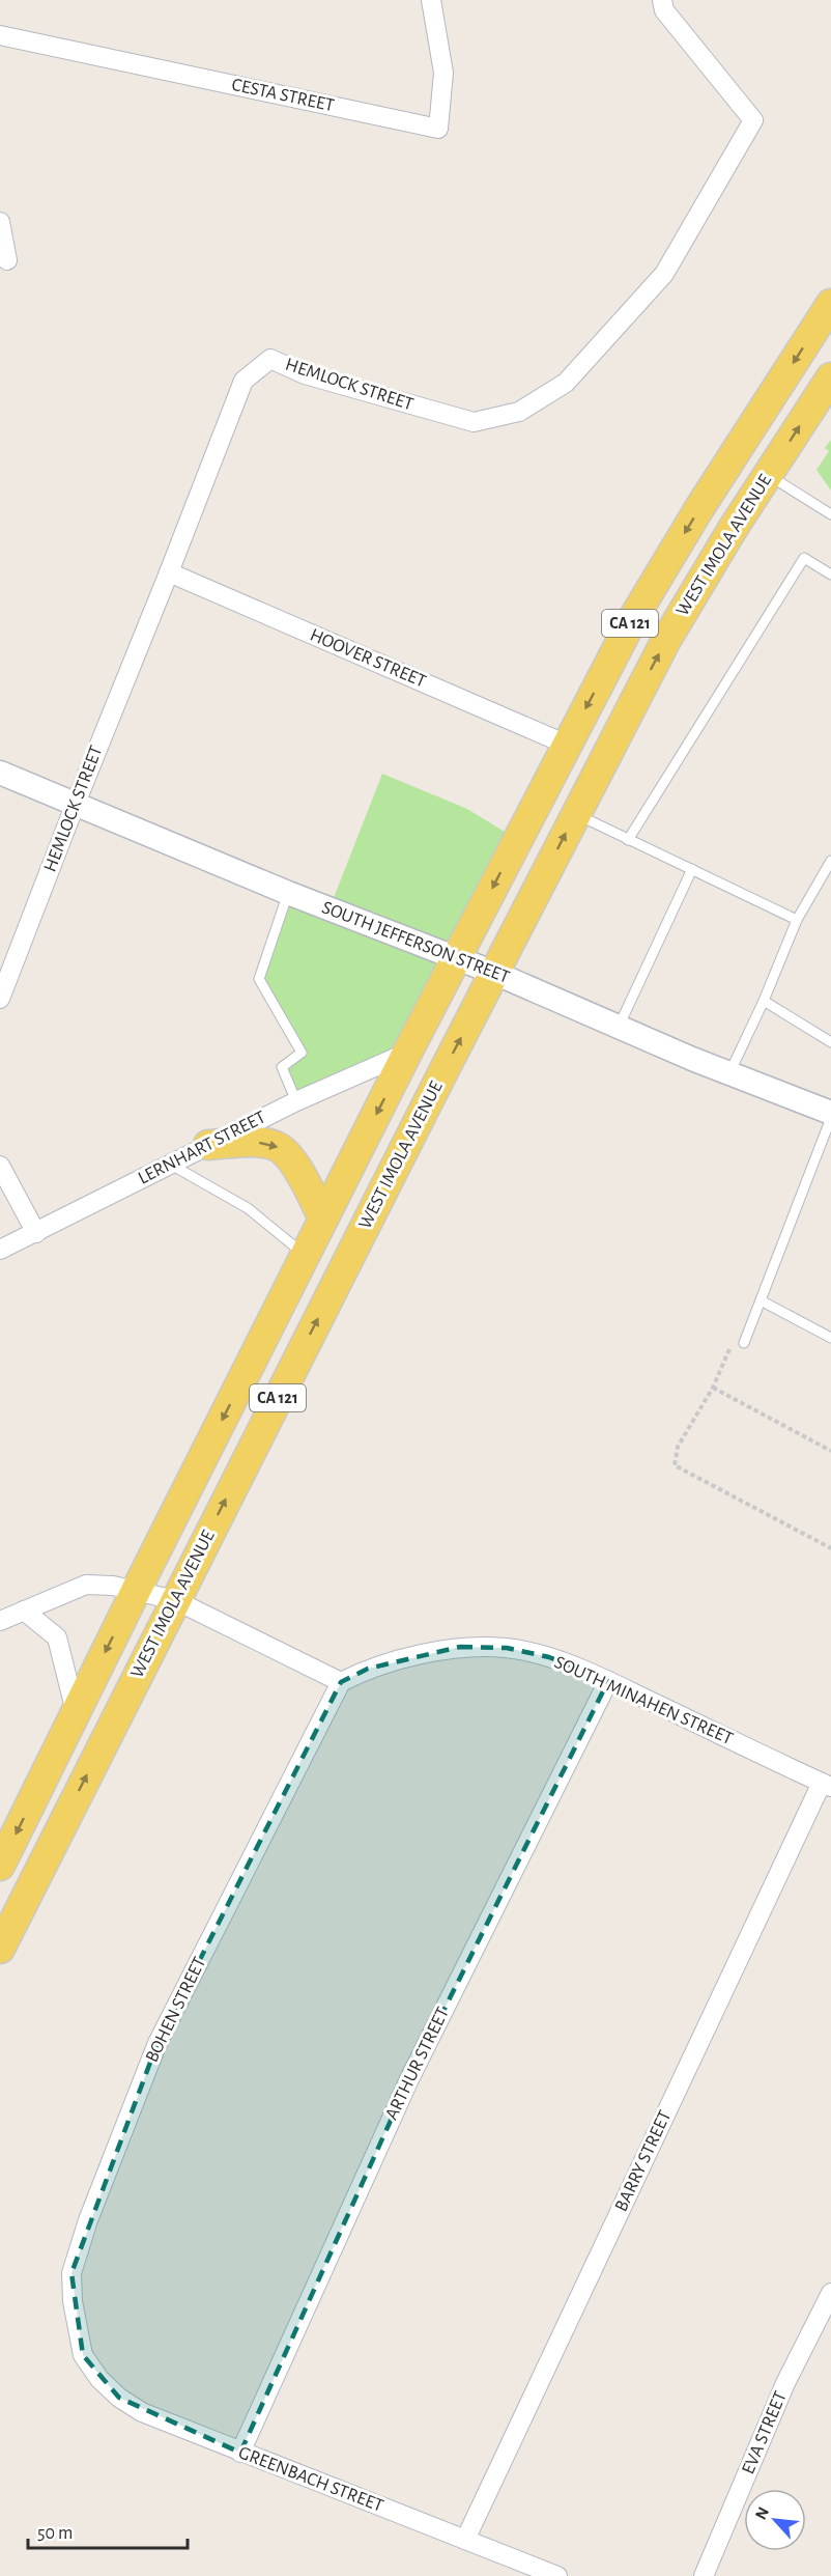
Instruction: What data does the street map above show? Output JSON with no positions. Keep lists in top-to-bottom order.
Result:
{
  "streets": {
    "main road": ["WEST IMOLA AVENUE", "CA 121"],
    "street": [
      "CESTA STREET",
      "HEMLOCK STREET",
      "HOOVER STREET",
      "SOUTH JEFFERSON STREET",
      "LERNHART STREET",
      "SOUTH MINAHEN STREET",
      "BOHEN STREET",
      "ARTHUR STREET",
      "BARRY STREET",
      "EVA STREET",
      "GREENBACH STREET"
    ]
  },
  "crossings": [
    ["HEMLOCK STREET", "HOOVER STREET"],
    ["HEMLOCK STREET", "SOUTH JEFFERSON STREET"],
    ["WEST IMOLA AVENUE", "HOOVER STREET"],
    ["WEST IMOLA AVENUE", "SOUTH JEFFERSON STREET"],
    ["WEST IMOLA AVENUE", "LERNHART STREET"],
    ["SOUTH MINAHEN STREET", "BOHEN STREET"],
    ["SOUTH MINAHEN STREET", "ARTHUR STREET"],
    ["SOUTH MINAHEN STREET", "BARRY STREET"],
    ["BOHEN STREET", "GREENBACH STREET"],
    ["ARTHUR STREET", "GREENBACH STREET"],
    ["BARRY STREET", "GREENBACH STREET"]
  ],
  "scale_bar": "50 m",
  "north": "top left"
}
